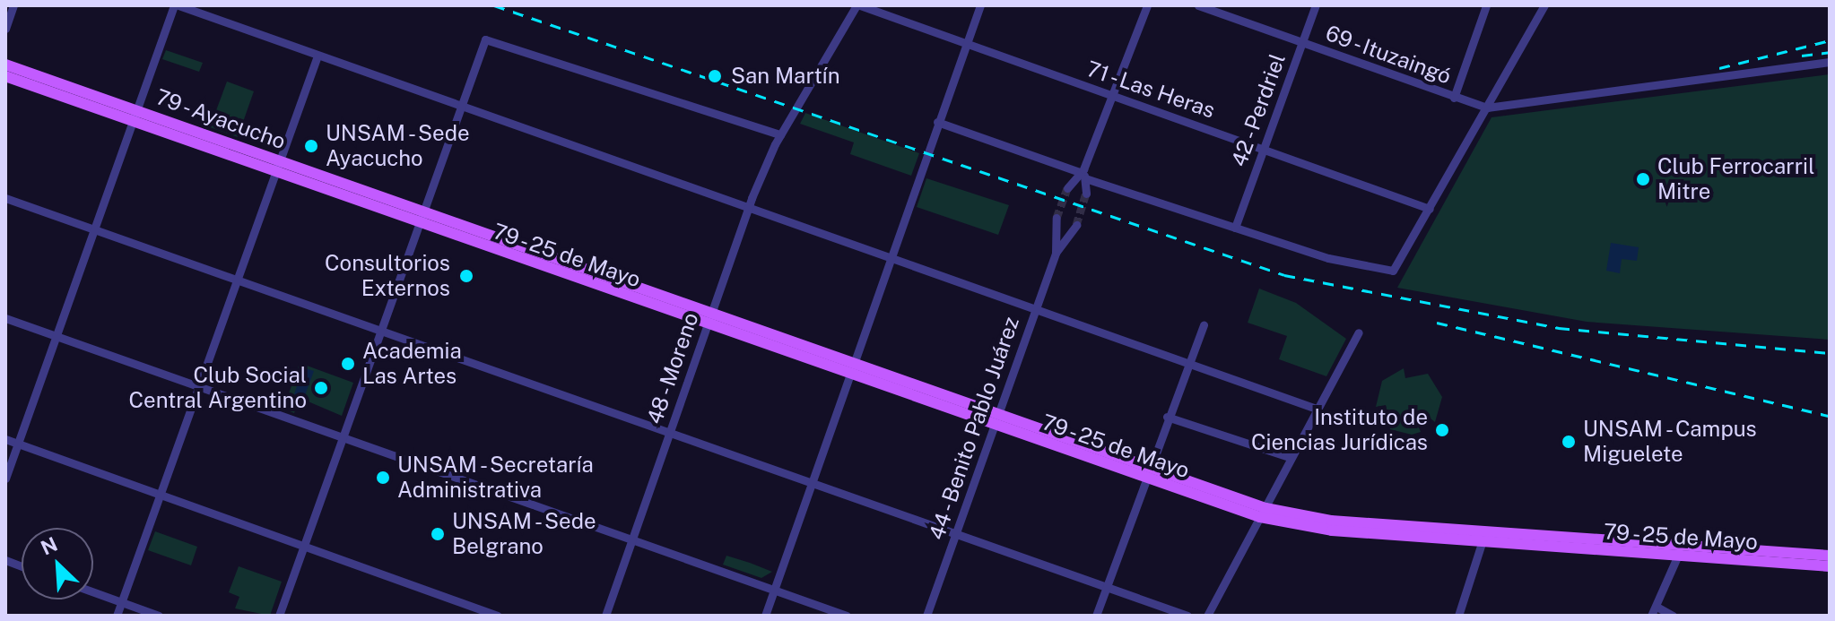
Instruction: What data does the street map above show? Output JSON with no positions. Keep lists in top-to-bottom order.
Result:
{
  "streets": {
    "main road": ["79 - Ayacucho", "79 - 25 de Mayo"],
    "street": [
      "69 - Ituzaingó",
      "71 - Las Heras",
      "42 - Perdriel",
      "48 - Moreno",
      "44 - Benito Pablo Juárez"
    ]
  },
  "crossings": [
    ["69 - Ituzaingó", "42 - Perdriel"],
    ["71 - Las Heras", "42 - Perdriel"],
    ["71 - Las Heras", "48 - Moreno"],
    ["79 - Ayacucho", "79 - 25 de Mayo"],
    ["79 - 25 de Mayo", "48 - Moreno"],
    ["79 - 25 de Mayo", "44 - Benito Pablo Juárez"]
  ],
  "places": [
    "San Martín",
    "UNSAM - Sede Ayacucho",
    "Club Ferrocarril Mitre",
    "Consultorios Externos",
    "Academia Las Artes",
    "Club Social Central Argentino",
    "Instituto de Ciencias Jurídicas",
    "UNSAM - Campus Miguelete",
    "UNSAM - Secretaría Administrativa",
    "UNSAM - Sede Belgrano"
  ],
  "north": "top left"
}
